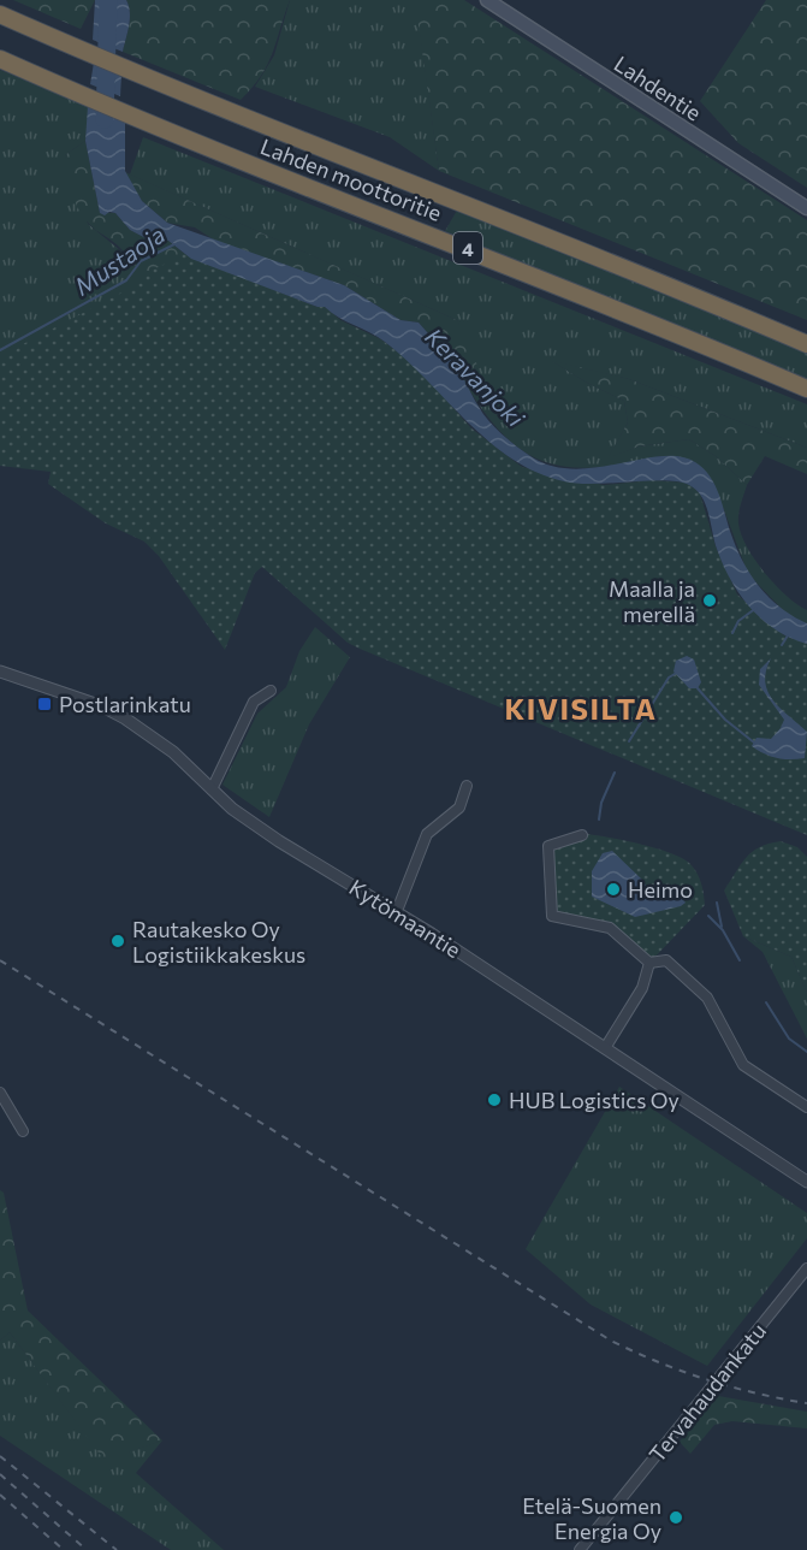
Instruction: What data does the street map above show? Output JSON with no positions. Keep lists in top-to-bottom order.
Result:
{
  "streets": {
    "highway": ["Lahden moottoritie", "4"],
    "main road": ["Lahdentie"],
    "street": ["Kytömaantie", "Tervahaudankatu"]
  },
  "districts": ["KIVISILTA"],
  "water": ["Mustaoja", "Keravanjoki"],
  "places": {
    "other": [
      "Maalla ja merellä",
      "Heimo",
      "Rautakesko Oy Logistiikkakeskus",
      "HUB Logistics Oy",
      "Etelä-Suomen Energia Oy"
    ],
    "transit": ["Postlarinkatu"]
  }
}
